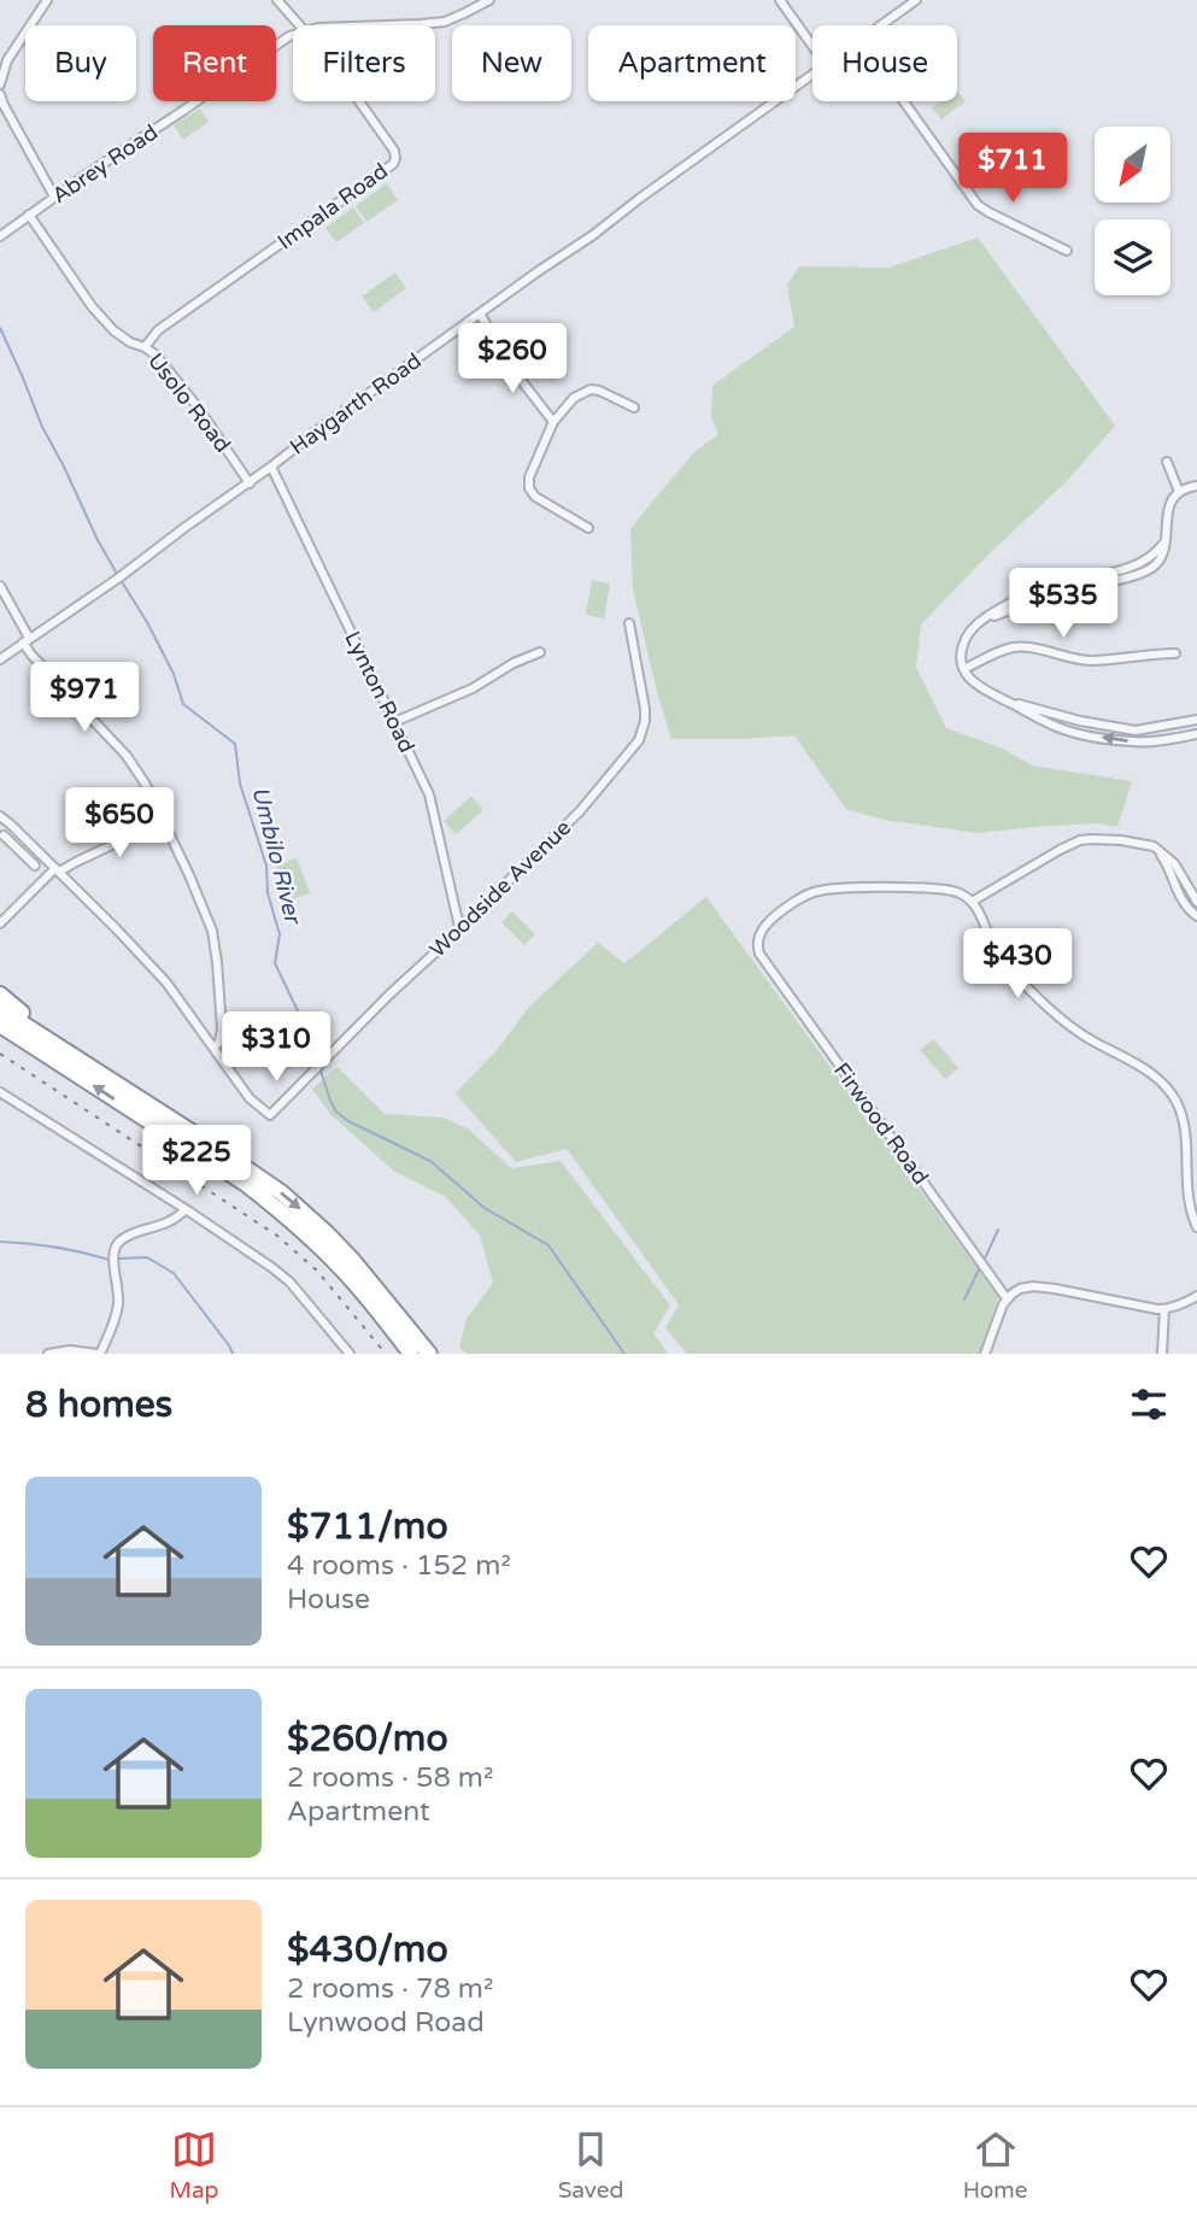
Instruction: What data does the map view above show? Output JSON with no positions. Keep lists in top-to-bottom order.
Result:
{
  "streets": {
    "street": [
      "Abrey Road",
      "Impala Road",
      "Usolo Road",
      "Haygarth Road",
      "Lynton Road",
      "Woodside Avenue",
      "Firwood Road"
    ]
  },
  "crossings": [
    ["Abrey Road", "Usolo Road"],
    ["Impala Road", "Usolo Road"],
    ["Usolo Road", "Haygarth Road"],
    ["Haygarth Road", "Lynton Road"],
    ["Lynton Road", "Woodside Avenue"]
  ],
  "water": ["Umbilo River"],
  "north": "bottom left",
  "page": {
    "chip": [
      "Buy",
      "Rent",
      "Filters",
      "New",
      "Apartment",
      "House"
    ],
    "price": [
      "$711",
      "$260",
      "$535",
      "$971",
      "$650",
      "$430",
      "$310",
      "$225"
    ],
    "heading": "8 homes",
    "list": [
      {
        "name": "$711/mo",
        "note": "4 rooms · 152 m² · House"
      },
      {
        "name": "$260/mo",
        "note": "2 rooms · 58 m² · Apartment"
      },
      {
        "name": "$430/mo",
        "note": "2 rooms · 78 m² · Lynwood Road"
      }
    ],
    "tabs": ["Map", "Saved", "Home"]
  }
}
